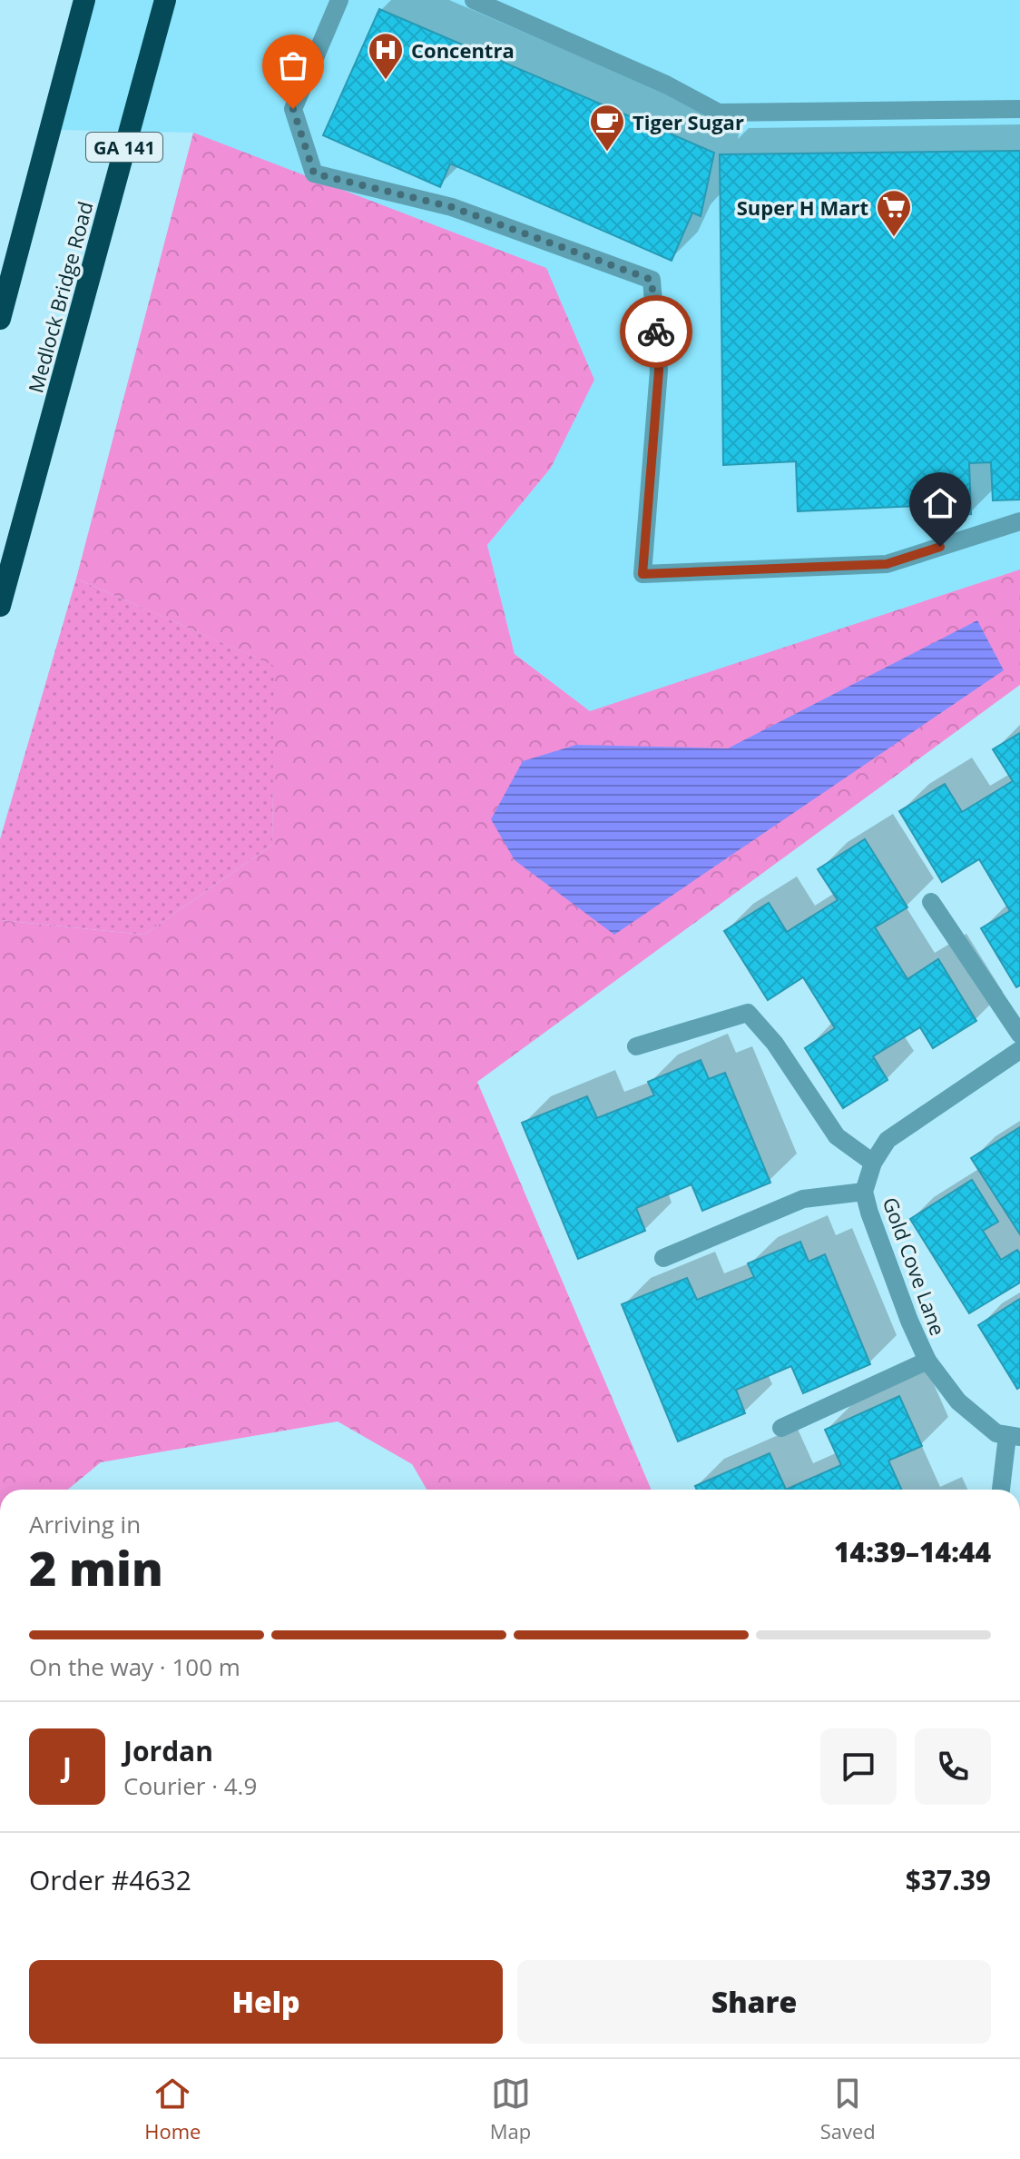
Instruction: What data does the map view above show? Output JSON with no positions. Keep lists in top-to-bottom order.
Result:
{
  "streets": {
    "highway": ["GA 141", "Medlock Bridge Road"],
    "street": ["Gold Cove Lane"]
  },
  "places": {
    "hospital": ["Concentra"],
    "cafe": ["Tiger Sugar"],
    "supermarket": ["Super H Mart"]
  },
  "page": {
    "heading": ["2 min", "Arriving in", "14:39–14:44"],
    "panel": [
      "Jordan",
      "Courier · 4.9",
      "Order #4632",
      "$37.39"
    ],
    "bar": "On the way · 100 m",
    "round": "J",
    "buttons": ["Help", "Share"],
    "tabs": ["Home", "Map", "Saved"]
  }
}
